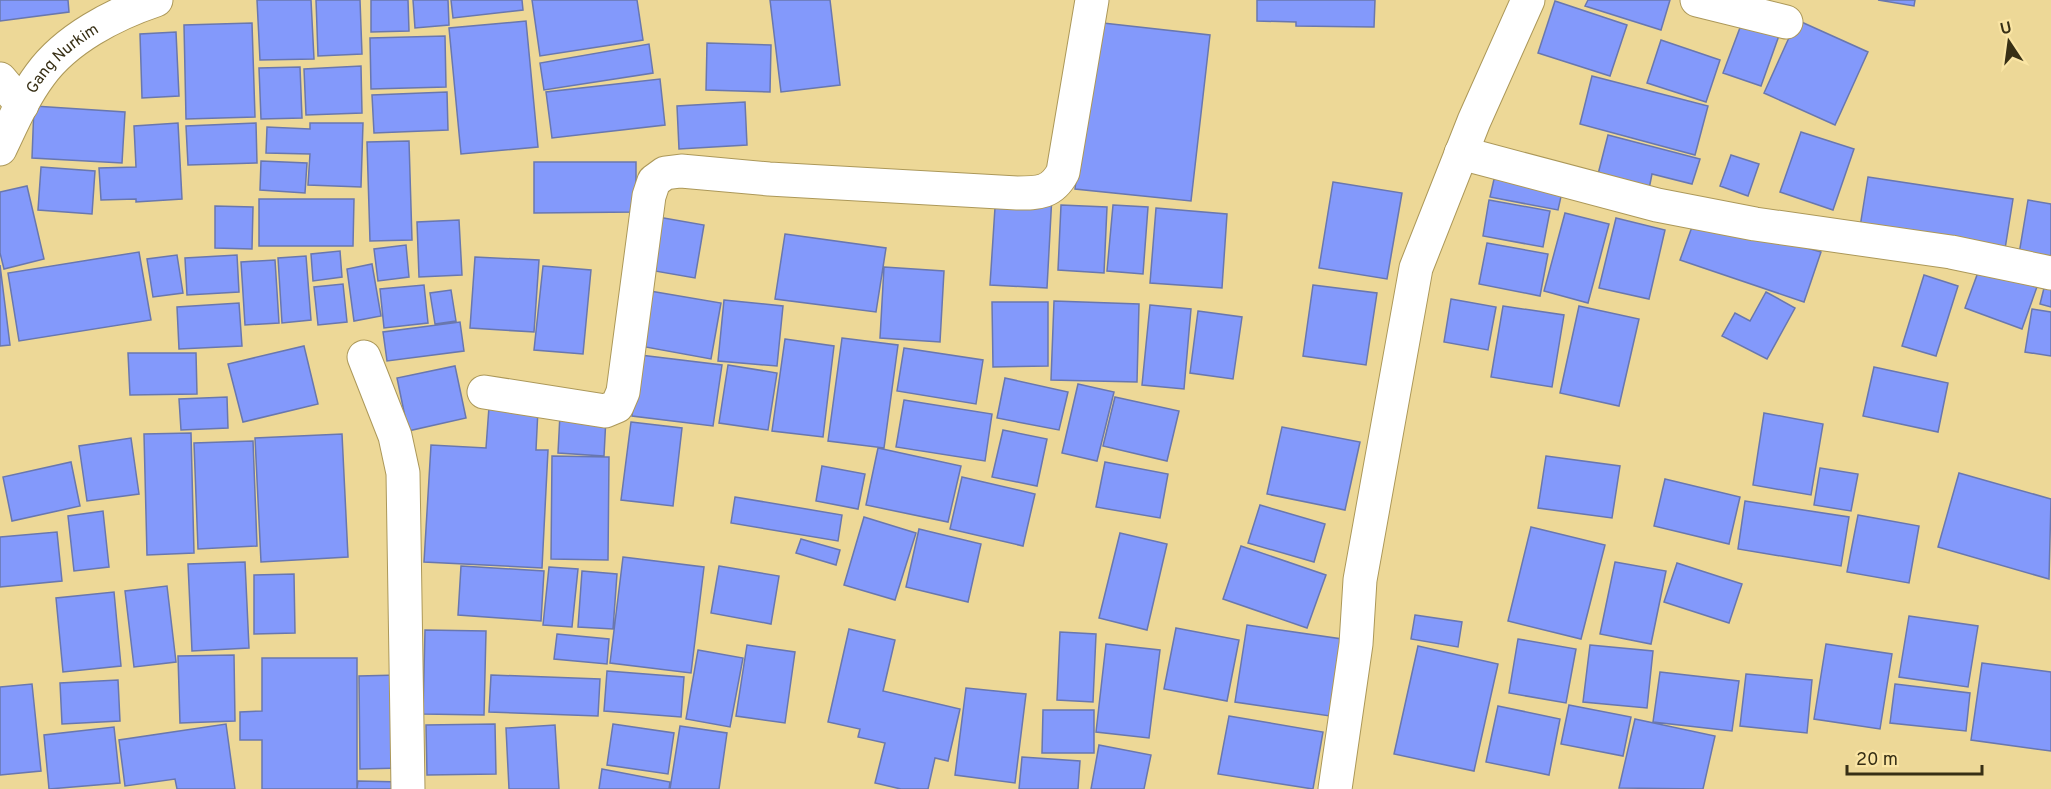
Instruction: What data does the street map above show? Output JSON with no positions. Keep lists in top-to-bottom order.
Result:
{
  "streets": {
    "street": ["Gang Nurkim"]
  },
  "scale_bar": "20 m",
  "north": "top"
}
